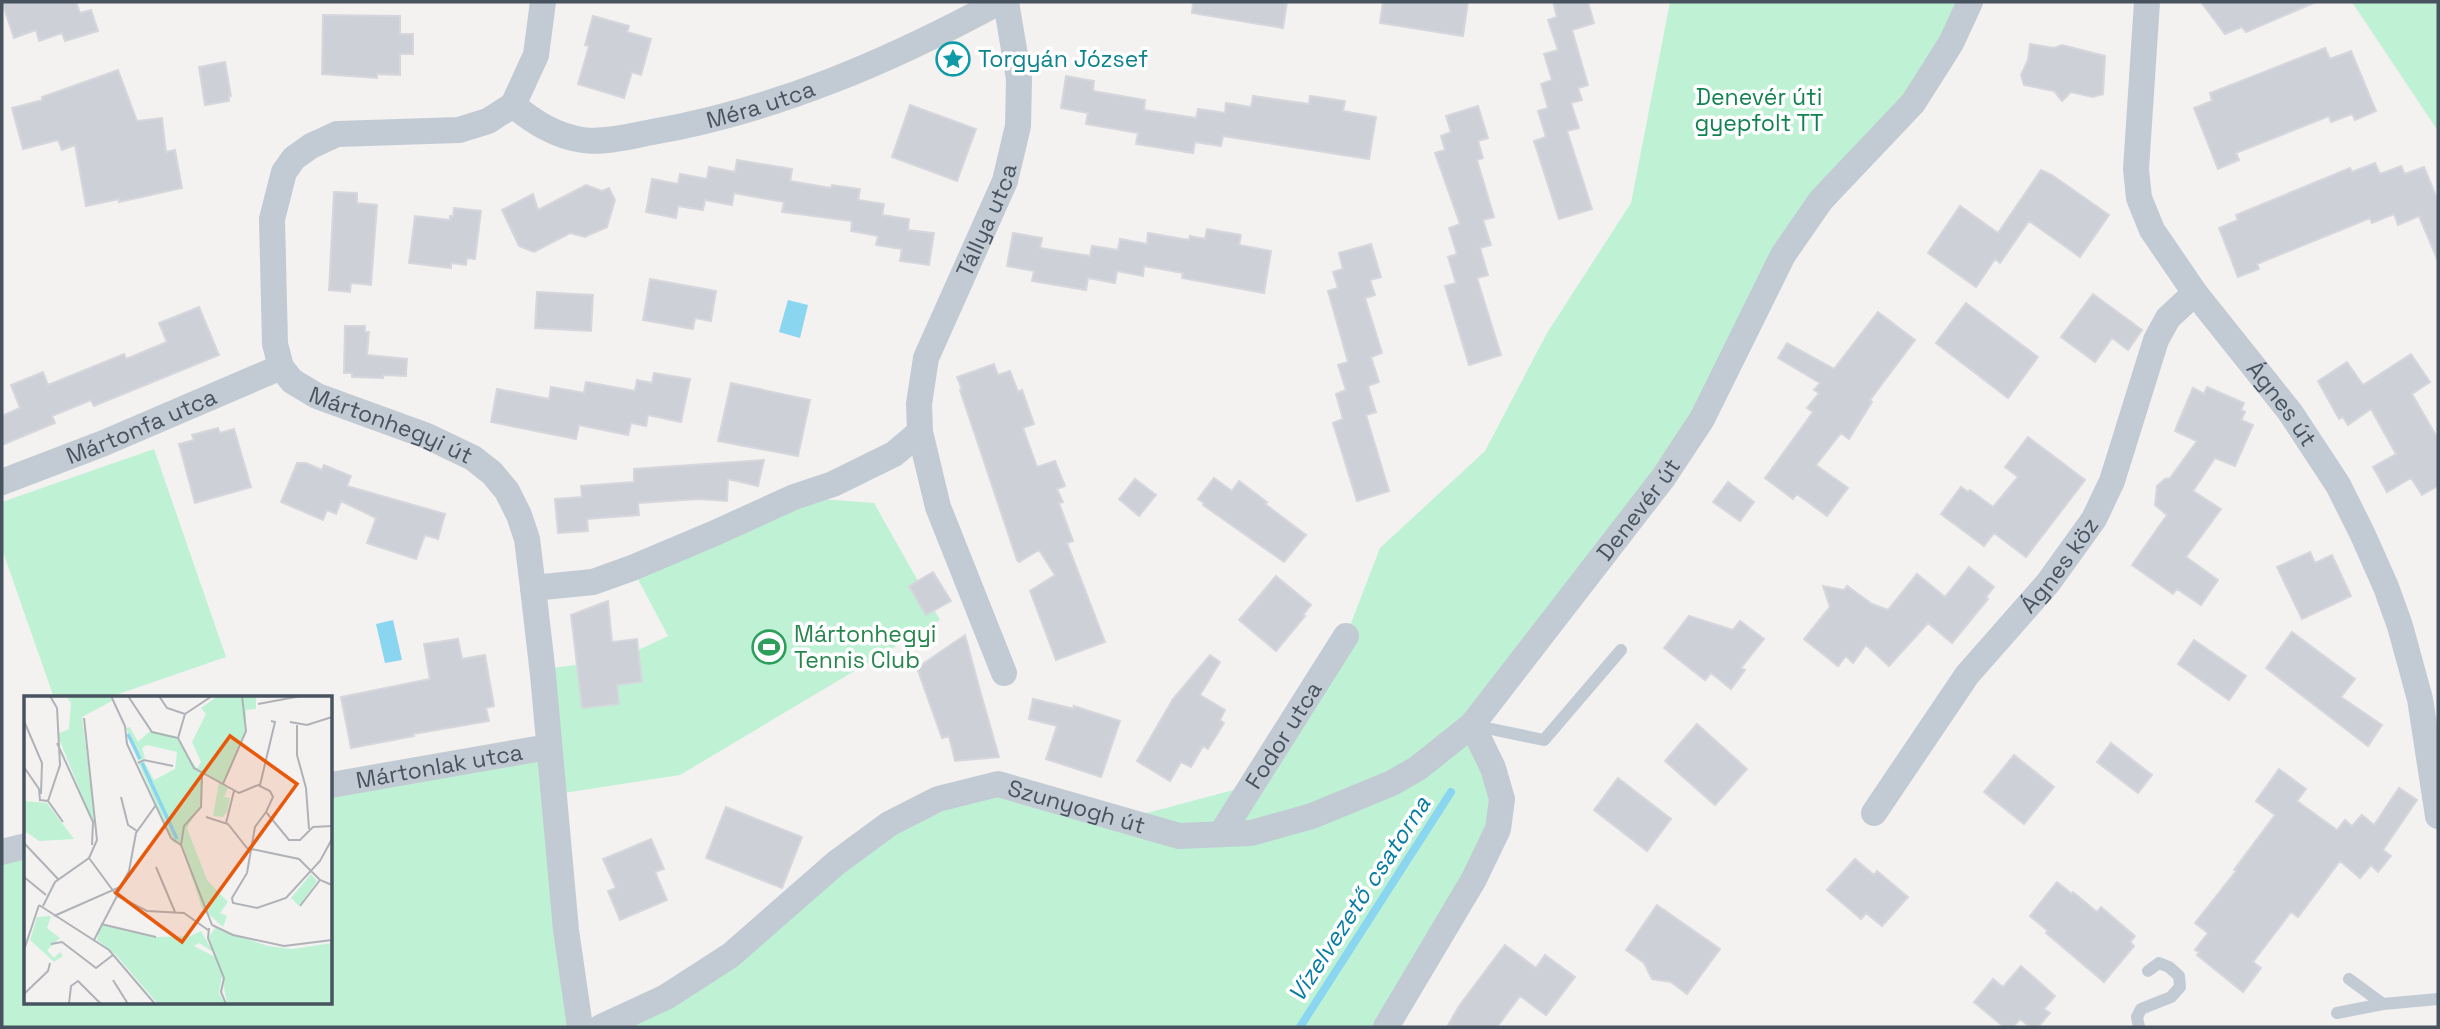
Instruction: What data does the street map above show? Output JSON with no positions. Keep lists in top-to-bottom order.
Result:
{
  "streets": {
    "street": [
      "Méra utca",
      "Tállya utca",
      "Ágnes út",
      "Mártonfa utca",
      "Mártonhegyi út",
      "Denevér út",
      "Ágnes köz",
      "Fodor utca",
      "Mártonlak utca",
      "Szunyogh út"
    ]
  },
  "crossings": [
    ["Ágnes út", "Ágnes köz"],
    ["Mártonfa utca", "Mártonhegyi út"],
    ["Mártonhegyi út", "Mártonlak utca"],
    ["Denevér út", "Szunyogh út"],
    ["Fodor utca", "Szunyogh út"]
  ],
  "water": ["Vízelvezető csatorna"],
  "parks": ["Denevér úti gyepfolt TT"],
  "places": {
    "place": ["Torgyán József"],
    "sports": ["Mártonhegyi Tennis Club"]
  }
}
